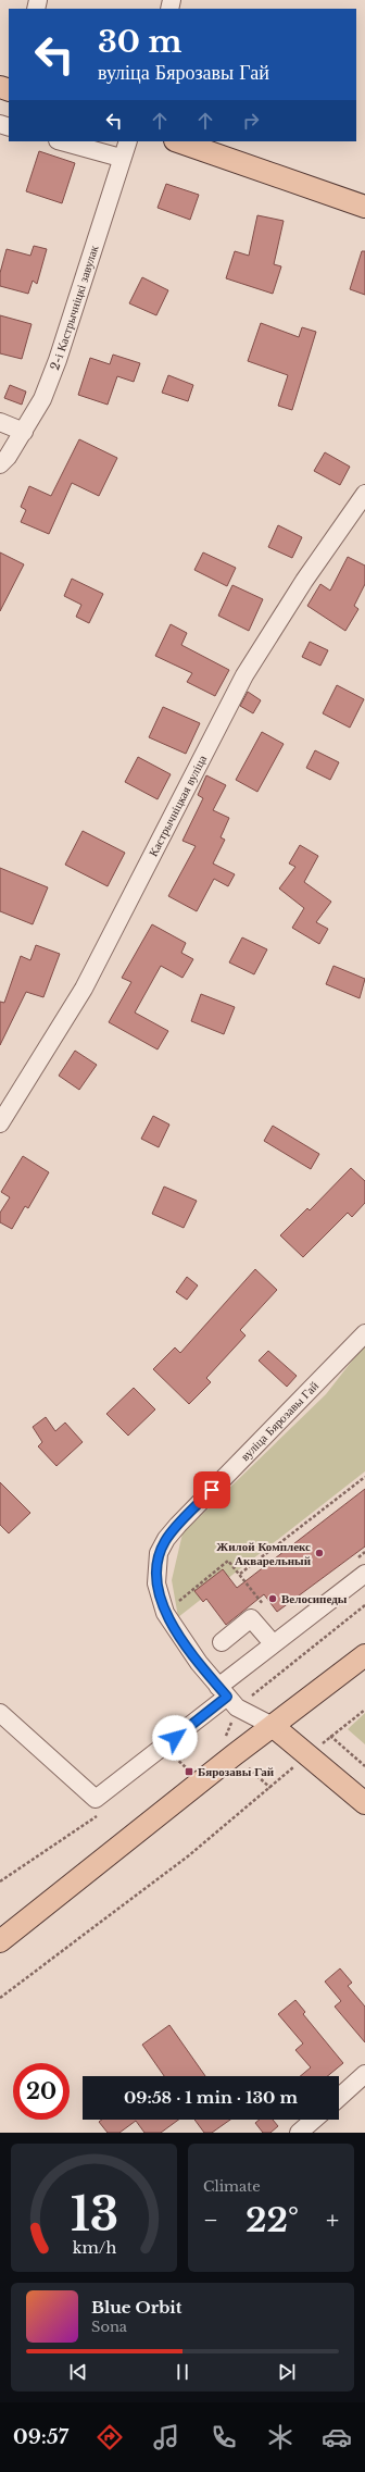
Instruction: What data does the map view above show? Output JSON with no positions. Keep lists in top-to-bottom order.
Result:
{
  "streets": {
    "street": ["2-і Кастрычніцкі завулак", "Кастрычніцкая вуліца", "вуліца Бярозавы Гай"]
  },
  "places": {
    "other": ["Жилой Комплекс Акварельный", "Велосипеды"],
    "transit": ["Бярозавы Гай"]
  },
  "page": {
    "turn": ["30 m", "вуліца Бярозавы Гай"],
    "limit": "20",
    "trip": "09:58 · 1 min · 130 m",
    "tile": "Climate",
    "heat": ["−", "22°", "+"],
    "song": ["Blue Orbit", "Sona"],
    "tabs": "09:57",
    "gauge": ["13", "km/h"]
  }
}
